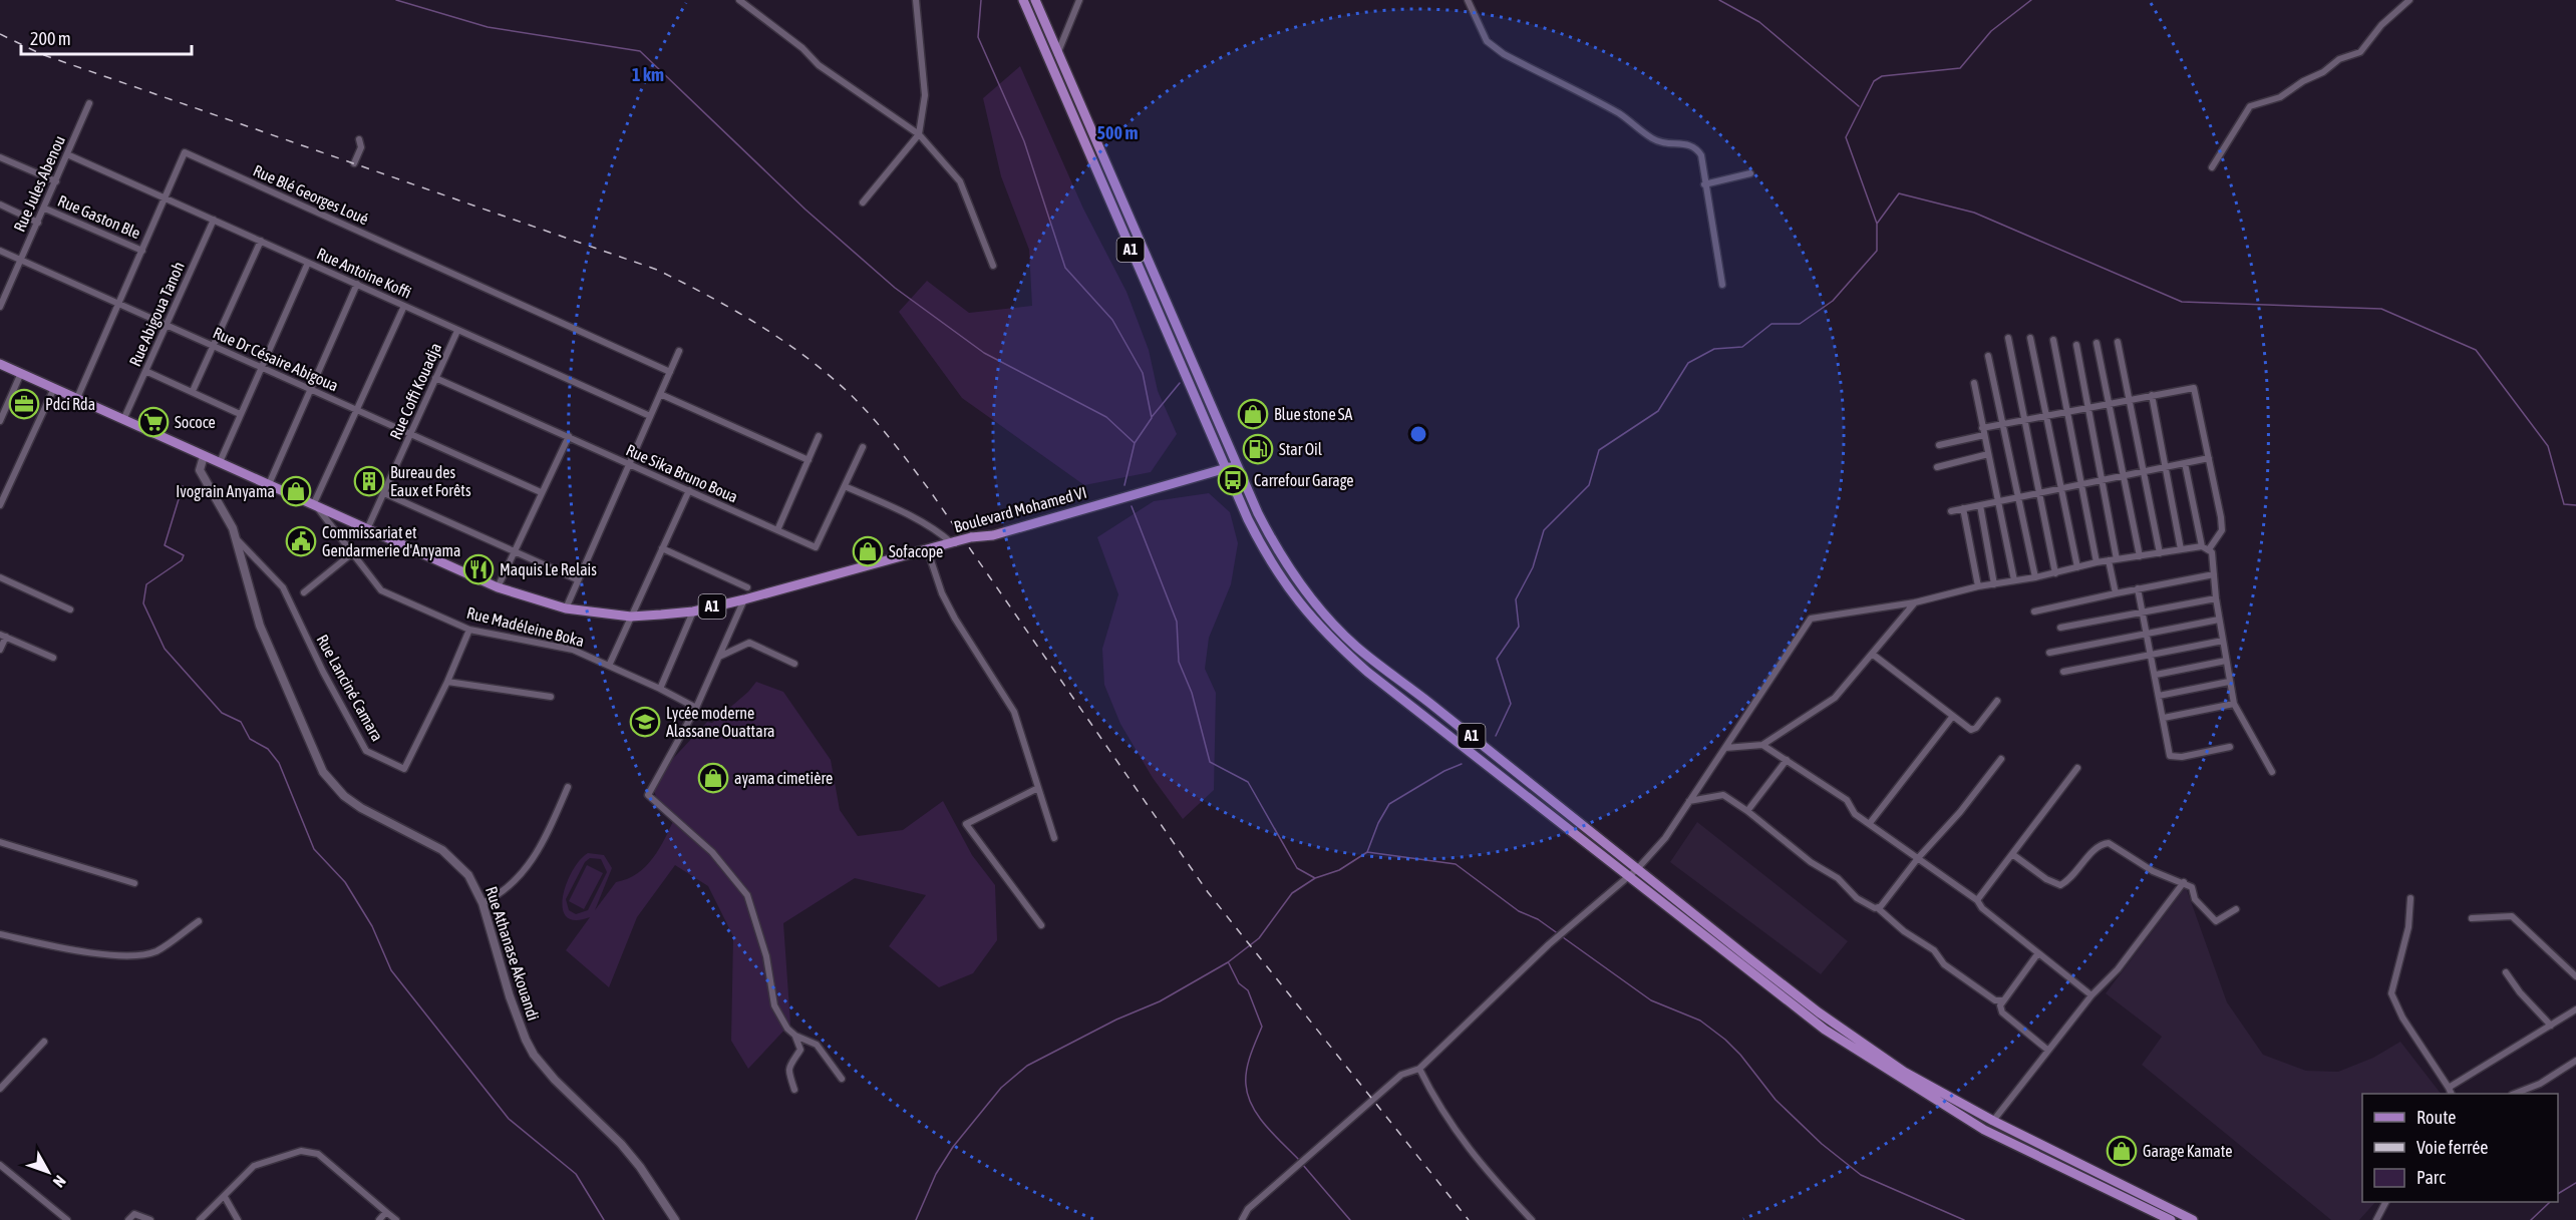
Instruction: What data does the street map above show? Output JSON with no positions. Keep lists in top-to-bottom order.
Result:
{
  "streets": {
    "main road": ["A1", "Boulevard Mohamed VI"],
    "street": [
      "Rue Jules Abenou",
      "Rue Blé Georges Loué",
      "Rue Gaston Ble",
      "Rue Antoine Koffi",
      "Rue Abigoua Tanoh",
      "Rue Dr Césaire Abigoua",
      "Rue Coffi Kouadja",
      "Rue Sika Bruno Boua",
      "Rue Madéleine Boka",
      "Rue Lanciné Camara",
      "Rue Athanase Akouandi"
    ]
  },
  "crossings": [
    ["Rue Jules Abenou", "Rue Gaston Ble"],
    ["Rue Jules Abenou", "Rue Antoine Koffi"],
    ["Rue Jules Abenou", "Rue Dr Césaire Abigoua"],
    ["Rue Blé Georges Loué", "Rue Gaston Ble"],
    ["Rue Blé Georges Loué", "Rue Antoine Koffi"],
    ["Rue Blé Georges Loué", "Rue Dr Césaire Abigoua"],
    ["Rue Blé Georges Loué", "Boulevard Mohamed VI"],
    ["A1", "Boulevard Mohamed VI"],
    ["Rue Antoine Koffi", "Rue Abigoua Tanoh"],
    ["Rue Antoine Koffi", "Rue Coffi Kouadja"],
    ["Rue Abigoua Tanoh", "Rue Dr Césaire Abigoua"],
    ["Rue Abigoua Tanoh", "Boulevard Mohamed VI"],
    ["Rue Dr Césaire Abigoua", "Rue Coffi Kouadja"],
    ["Rue Coffi Kouadja", "Rue Sika Bruno Boua"],
    ["Rue Coffi Kouadja", "Boulevard Mohamed VI"],
    ["Boulevard Mohamed VI", "Rue Madéleine Boka"],
    ["Boulevard Mohamed VI", "Rue Athanase Akouandi"],
    ["Rue Madéleine Boka", "Rue Lanciné Camara"],
    ["Rue Lanciné Camara", "Rue Athanase Akouandi"]
  ],
  "places": {
    "office": ["Pdci Rda"],
    "shop": [
      "Blue stone SA",
      "Ivograin Anyama",
      "Sofacope",
      "ayama cimetière",
      "Garage Kamate"
    ],
    "supermarket": ["Sococe"],
    "fuel station": ["Star Oil"],
    "bus stop": ["Carrefour Garage"],
    "building": ["Bureau des Eaux et Forêts"],
    "public building": ["Commissariat et Gendarmerie d'Anyama"],
    "restaurant": ["Maquis Le Relais"],
    "school or university": ["Lycée moderne Alassane Ouattara"]
  },
  "legend": ["Route", "Voie ferrée", "Parc"],
  "scale_bar": "200 m",
  "north": "bottom right",
  "rings": ["1 km", "500 m"]
}
